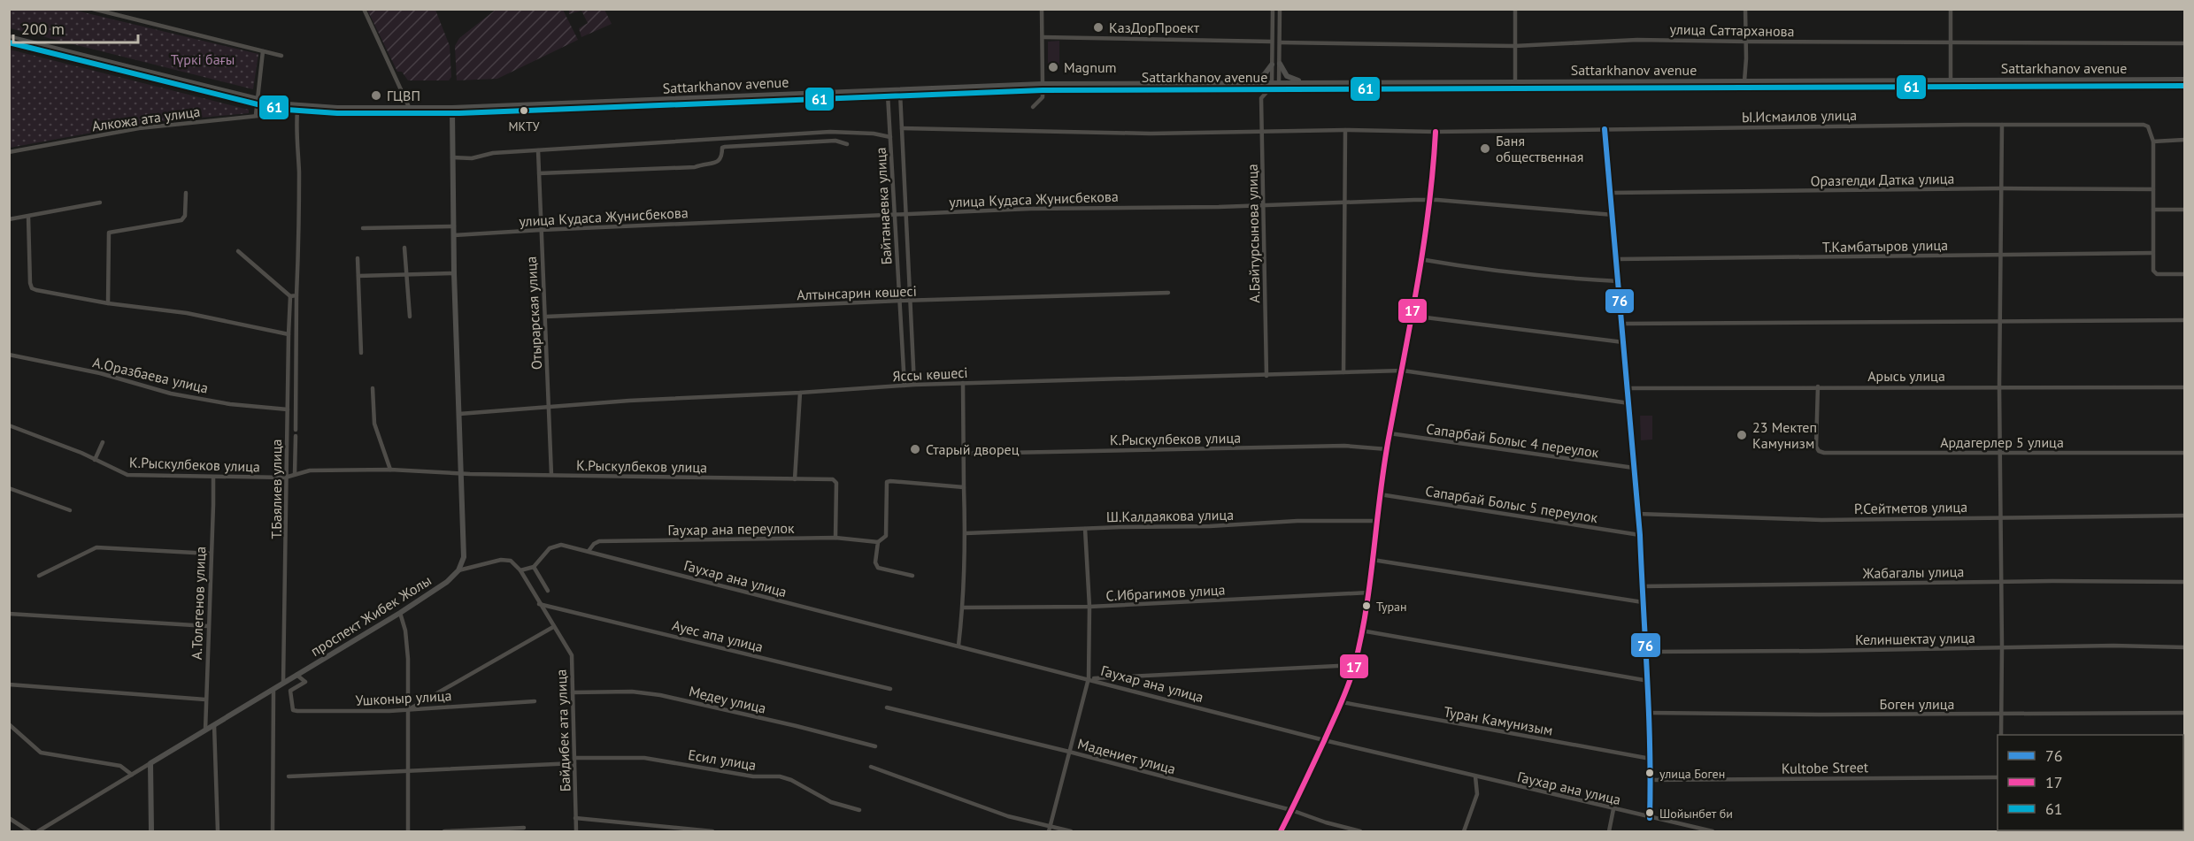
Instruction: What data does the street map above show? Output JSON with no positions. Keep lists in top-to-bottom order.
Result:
{
  "streets": {
    "main road": ["Sattarkhanov avenue", "проспект Жибек Жолы"],
    "street": [
      "улица Саттарханова",
      "Ы.Исмаилов улица",
      "Алкожа ата улица",
      "Оразгелди Датка улица",
      "улица Кудаса Жунисбекова",
      "Байтанаевка улица",
      "А.Байтурсынова улица",
      "Т.Камбатыров улица",
      "Алтынсарин көшесі",
      "Отырарская улица",
      "Яссы көшесі",
      "А.Оразбаева улица",
      "Арысь улица",
      "К.Рыскулбеков улица",
      "Сапарбай Болыс 4 переулок",
      "Ардагерлер 5 улица",
      "Т.Баялиев улица",
      "Сапарбай Болыс 5 переулок",
      "Р.Сейтметов улица",
      "Ш.Калдаякова улица",
      "Гаухар ана переулок",
      "Жабагалы улица",
      "Гаухар ана улица",
      "С.Ибрагимов улица",
      "А.Толегенов улица",
      "Ауес апа улица",
      "Келиншектау улица",
      "Ушконыр улица",
      "Медеу улица",
      "Боген улица",
      "Туран Камунизым",
      "Байдибек ата улица",
      "Мадениет улица",
      "Есил улица",
      "Kultobe Street"
    ]
  },
  "crossings": [
    ["Sattarkhanov avenue", "Алкожа ата улица"],
    ["Sattarkhanov avenue", "Байтанаевка улица"],
    ["Sattarkhanov avenue", "А.Байтурсынова улица"],
    ["Sattarkhanov avenue", "Т.Баялиев улица"],
    ["Ы.Исмаилов улица", "Байтанаевка улица"],
    ["Ы.Исмаилов улица", "А.Байтурсынова улица"],
    ["улица Кудаса Жунисбекова", "Байтанаевка улица"],
    ["улица Кудаса Жунисбекова", "А.Байтурсынова улица"],
    ["улица Кудаса Жунисбекова", "Отырарская улица"],
    ["Байтанаевка улица", "Алтынсарин көшесі"],
    ["Байтанаевка улица", "Яссы көшесі"],
    ["А.Байтурсынова улица", "Яссы көшесі"],
    ["Алтынсарин көшесі", "Отырарская улица"],
    ["Отырарская улица", "Яссы көшесі"],
    ["Отырарская улица", "К.Рыскулбеков улица"],
    ["А.Оразбаева улица", "Т.Баялиев улица"],
    ["Арысь улица", "Ардагерлер 5 улица"],
    ["К.Рыскулбеков улица", "Т.Баялиев улица"],
    ["К.Рыскулбеков улица", "Гаухар ана переулок"],
    ["К.Рыскулбеков улица", "А.Толегенов улица"],
    ["Т.Баялиев улица", "проспект Жибек Жолы"],
    ["Гаухар ана переулок", "Гаухар ана улица"],
    ["А.Толегенов улица", "проспект Жибек Жолы"],
    ["проспект Жибек Жолы", "Ушконыр улица"],
    ["Ауес апа улица", "Байдибек ата улица"],
    ["Медеу улица", "Байдибек ата улица"],
    ["Байдибек ата улица", "Есил улица"]
  ],
  "parks": ["Түркі бағы"],
  "places": [
    "КазДорПроект",
    "Magnum",
    "ГЦВП",
    "МКТУ",
    "Баня общественная",
    "23 Мектеп Камунизм",
    "Старый дворец",
    "Туран",
    "улица Боген",
    "Шойынбет би"
  ],
  "lines": ["transit line 61", "transit line 76", "transit line 17"],
  "legend": ["76", "17", "61"],
  "scale_bar": "200 m"
}
